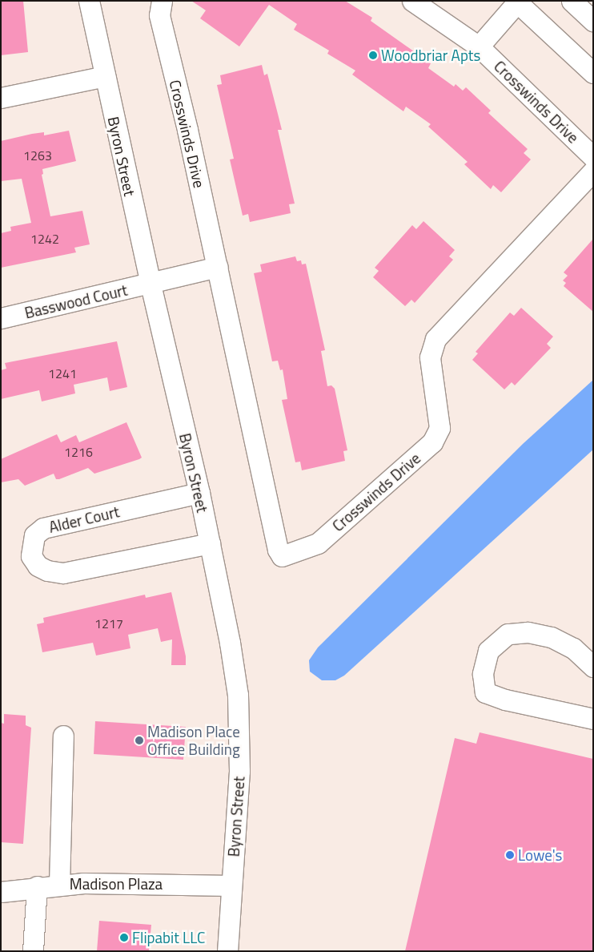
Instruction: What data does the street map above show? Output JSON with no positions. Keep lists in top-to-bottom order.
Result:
{
  "streets": {
    "street": [
      "Crosswinds Drive",
      "Byron Street",
      "Basswood Court",
      "Alder Court",
      "Madison Plaza"
    ]
  },
  "crossings": [
    ["Byron Street", "Basswood Court"],
    ["Byron Street", "Alder Court"],
    ["Byron Street", "Madison Plaza"]
  ],
  "places": [
    "Woodbriar Apts",
    "Madison Place Office Building",
    "Lowe's",
    "Flipabit LLC"
  ],
  "house_numbers": [
    "1263",
    "1242",
    "1241",
    "1216",
    "1217"
  ]
}
